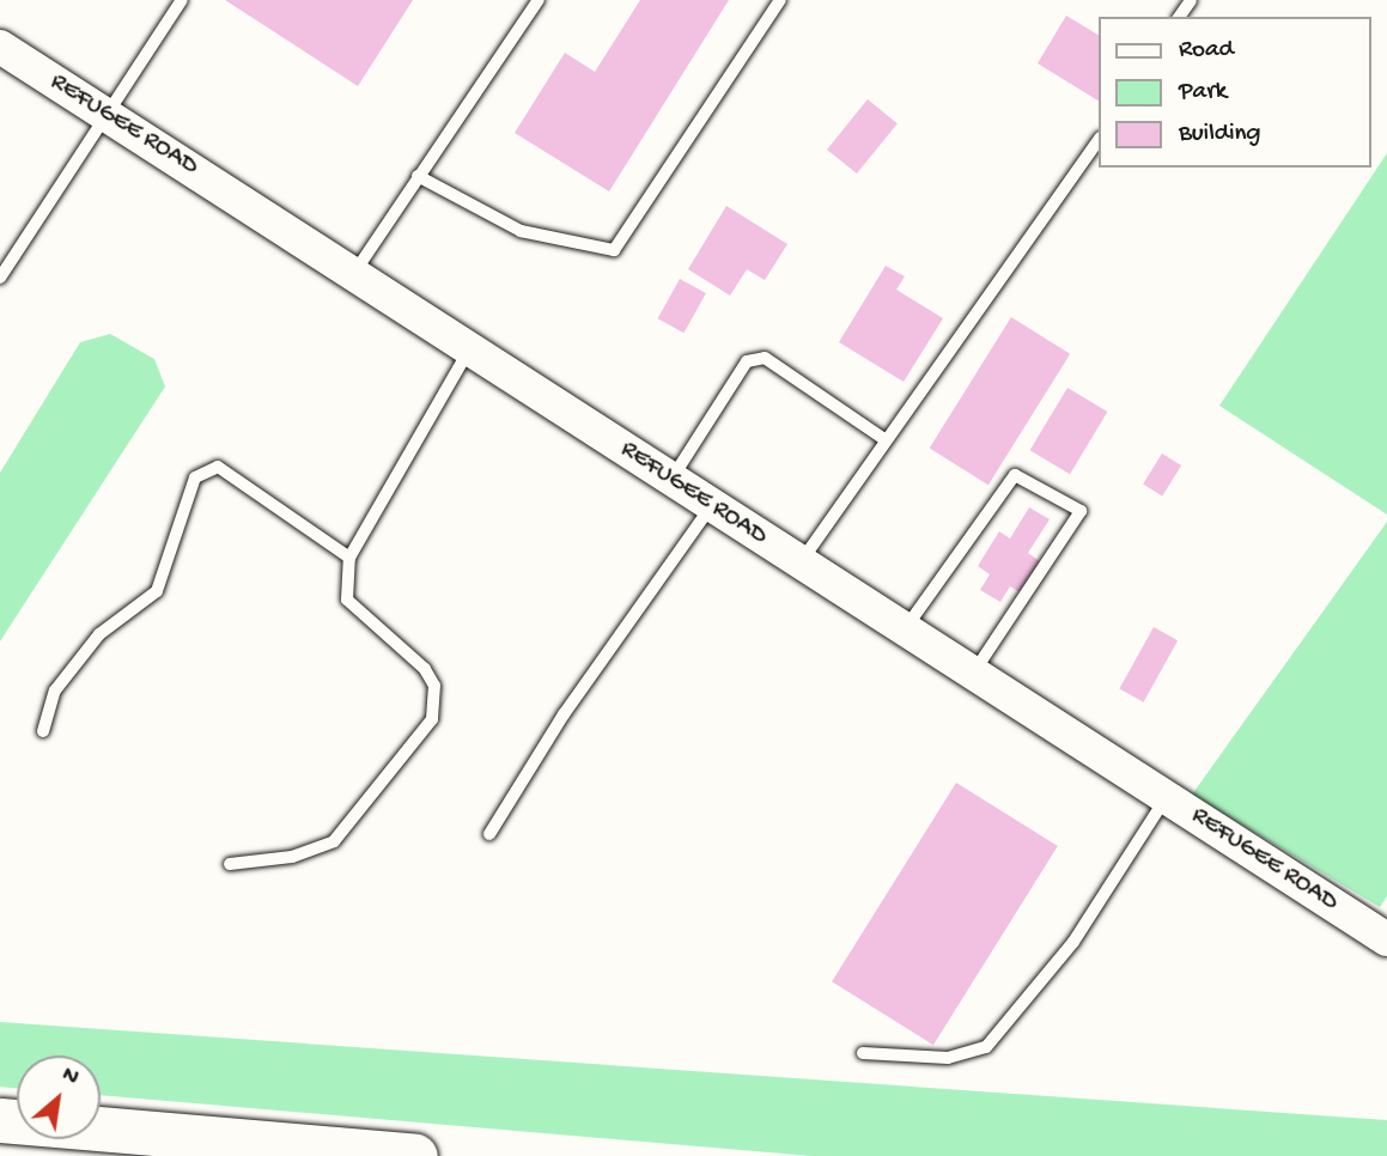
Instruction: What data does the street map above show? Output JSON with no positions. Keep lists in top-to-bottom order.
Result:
{
  "streets": {
    "main road": ["REFUGEE ROAD"]
  },
  "legend": ["Road", "Park", "Building"],
  "north": "top right"
}
